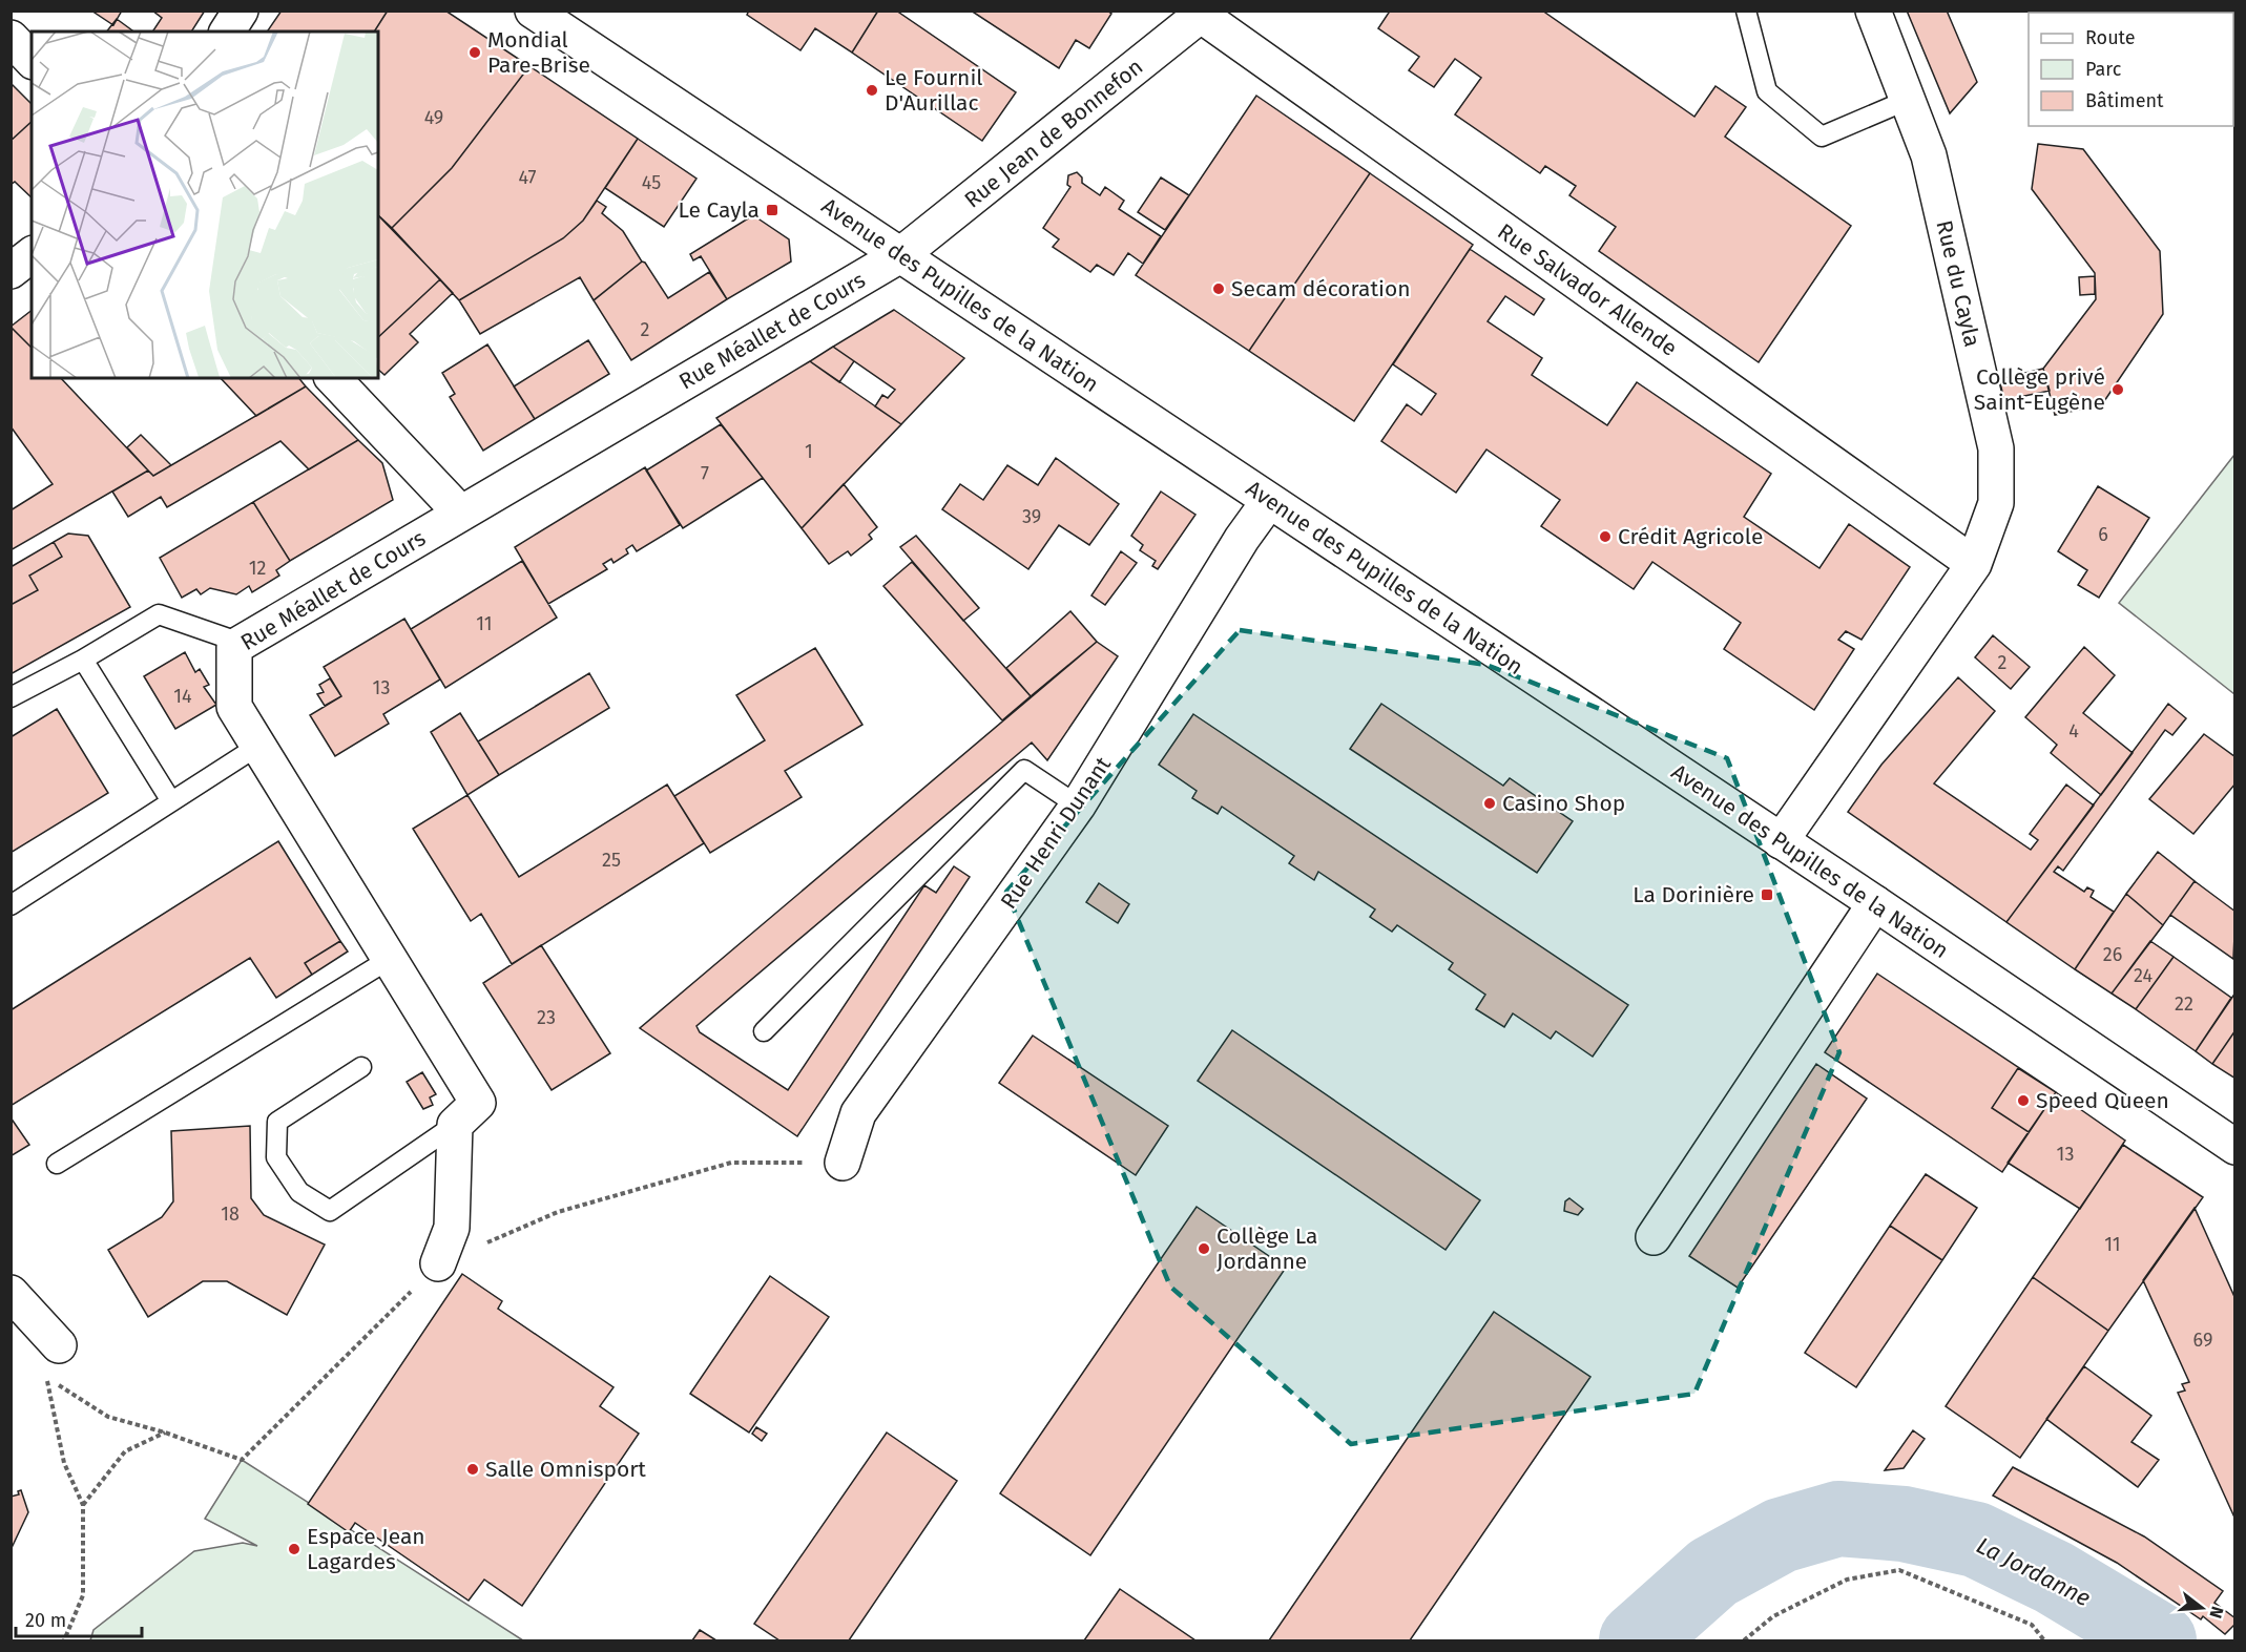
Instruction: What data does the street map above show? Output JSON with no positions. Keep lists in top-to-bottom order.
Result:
{
  "streets": {
    "street": [
      "Rue Jean de Bonnefon",
      "Rue du Cayla",
      "Rue Salvador Allende",
      "Avenue des Pupilles de la Nation",
      "Rue Méallet de Cours",
      "Rue Henri Dunant"
    ]
  },
  "crossings": [
    ["Rue Jean de Bonnefon", "Rue Salvador Allende"],
    ["Rue Jean de Bonnefon", "Avenue des Pupilles de la Nation"],
    ["Rue Jean de Bonnefon", "Rue Méallet de Cours"],
    ["Rue du Cayla", "Rue Salvador Allende"],
    ["Rue du Cayla", "Avenue des Pupilles de la Nation"],
    ["Avenue des Pupilles de la Nation", "Rue Méallet de Cours"],
    ["Avenue des Pupilles de la Nation", "Rue Henri Dunant"]
  ],
  "water": ["La Jordanne"],
  "places": {
    "other": [
      "Mondial Pare-Brise",
      "Le Fournil D'Aurillac",
      "Secam décoration",
      "Collège privé Saint-Eugène",
      "Crédit Agricole",
      "Casino Shop",
      "Speed Queen",
      "Collège La Jordanne",
      "Salle Omnisport",
      "Espace Jean Lagardes"
    ],
    "transit": ["Le Cayla", "La Dorinière"]
  },
  "house_numbers": [
    "49",
    "47",
    "45",
    "2",
    "1",
    "7",
    "39",
    "6",
    "12",
    "11",
    "2",
    "13",
    "14",
    "4",
    "25",
    "26",
    "24",
    "22",
    "23",
    "13",
    "18",
    "11",
    "69"
  ],
  "legend": ["Route", "Parc", "Bâtiment"],
  "scale_bar": "20 m",
  "north": "right"
}
